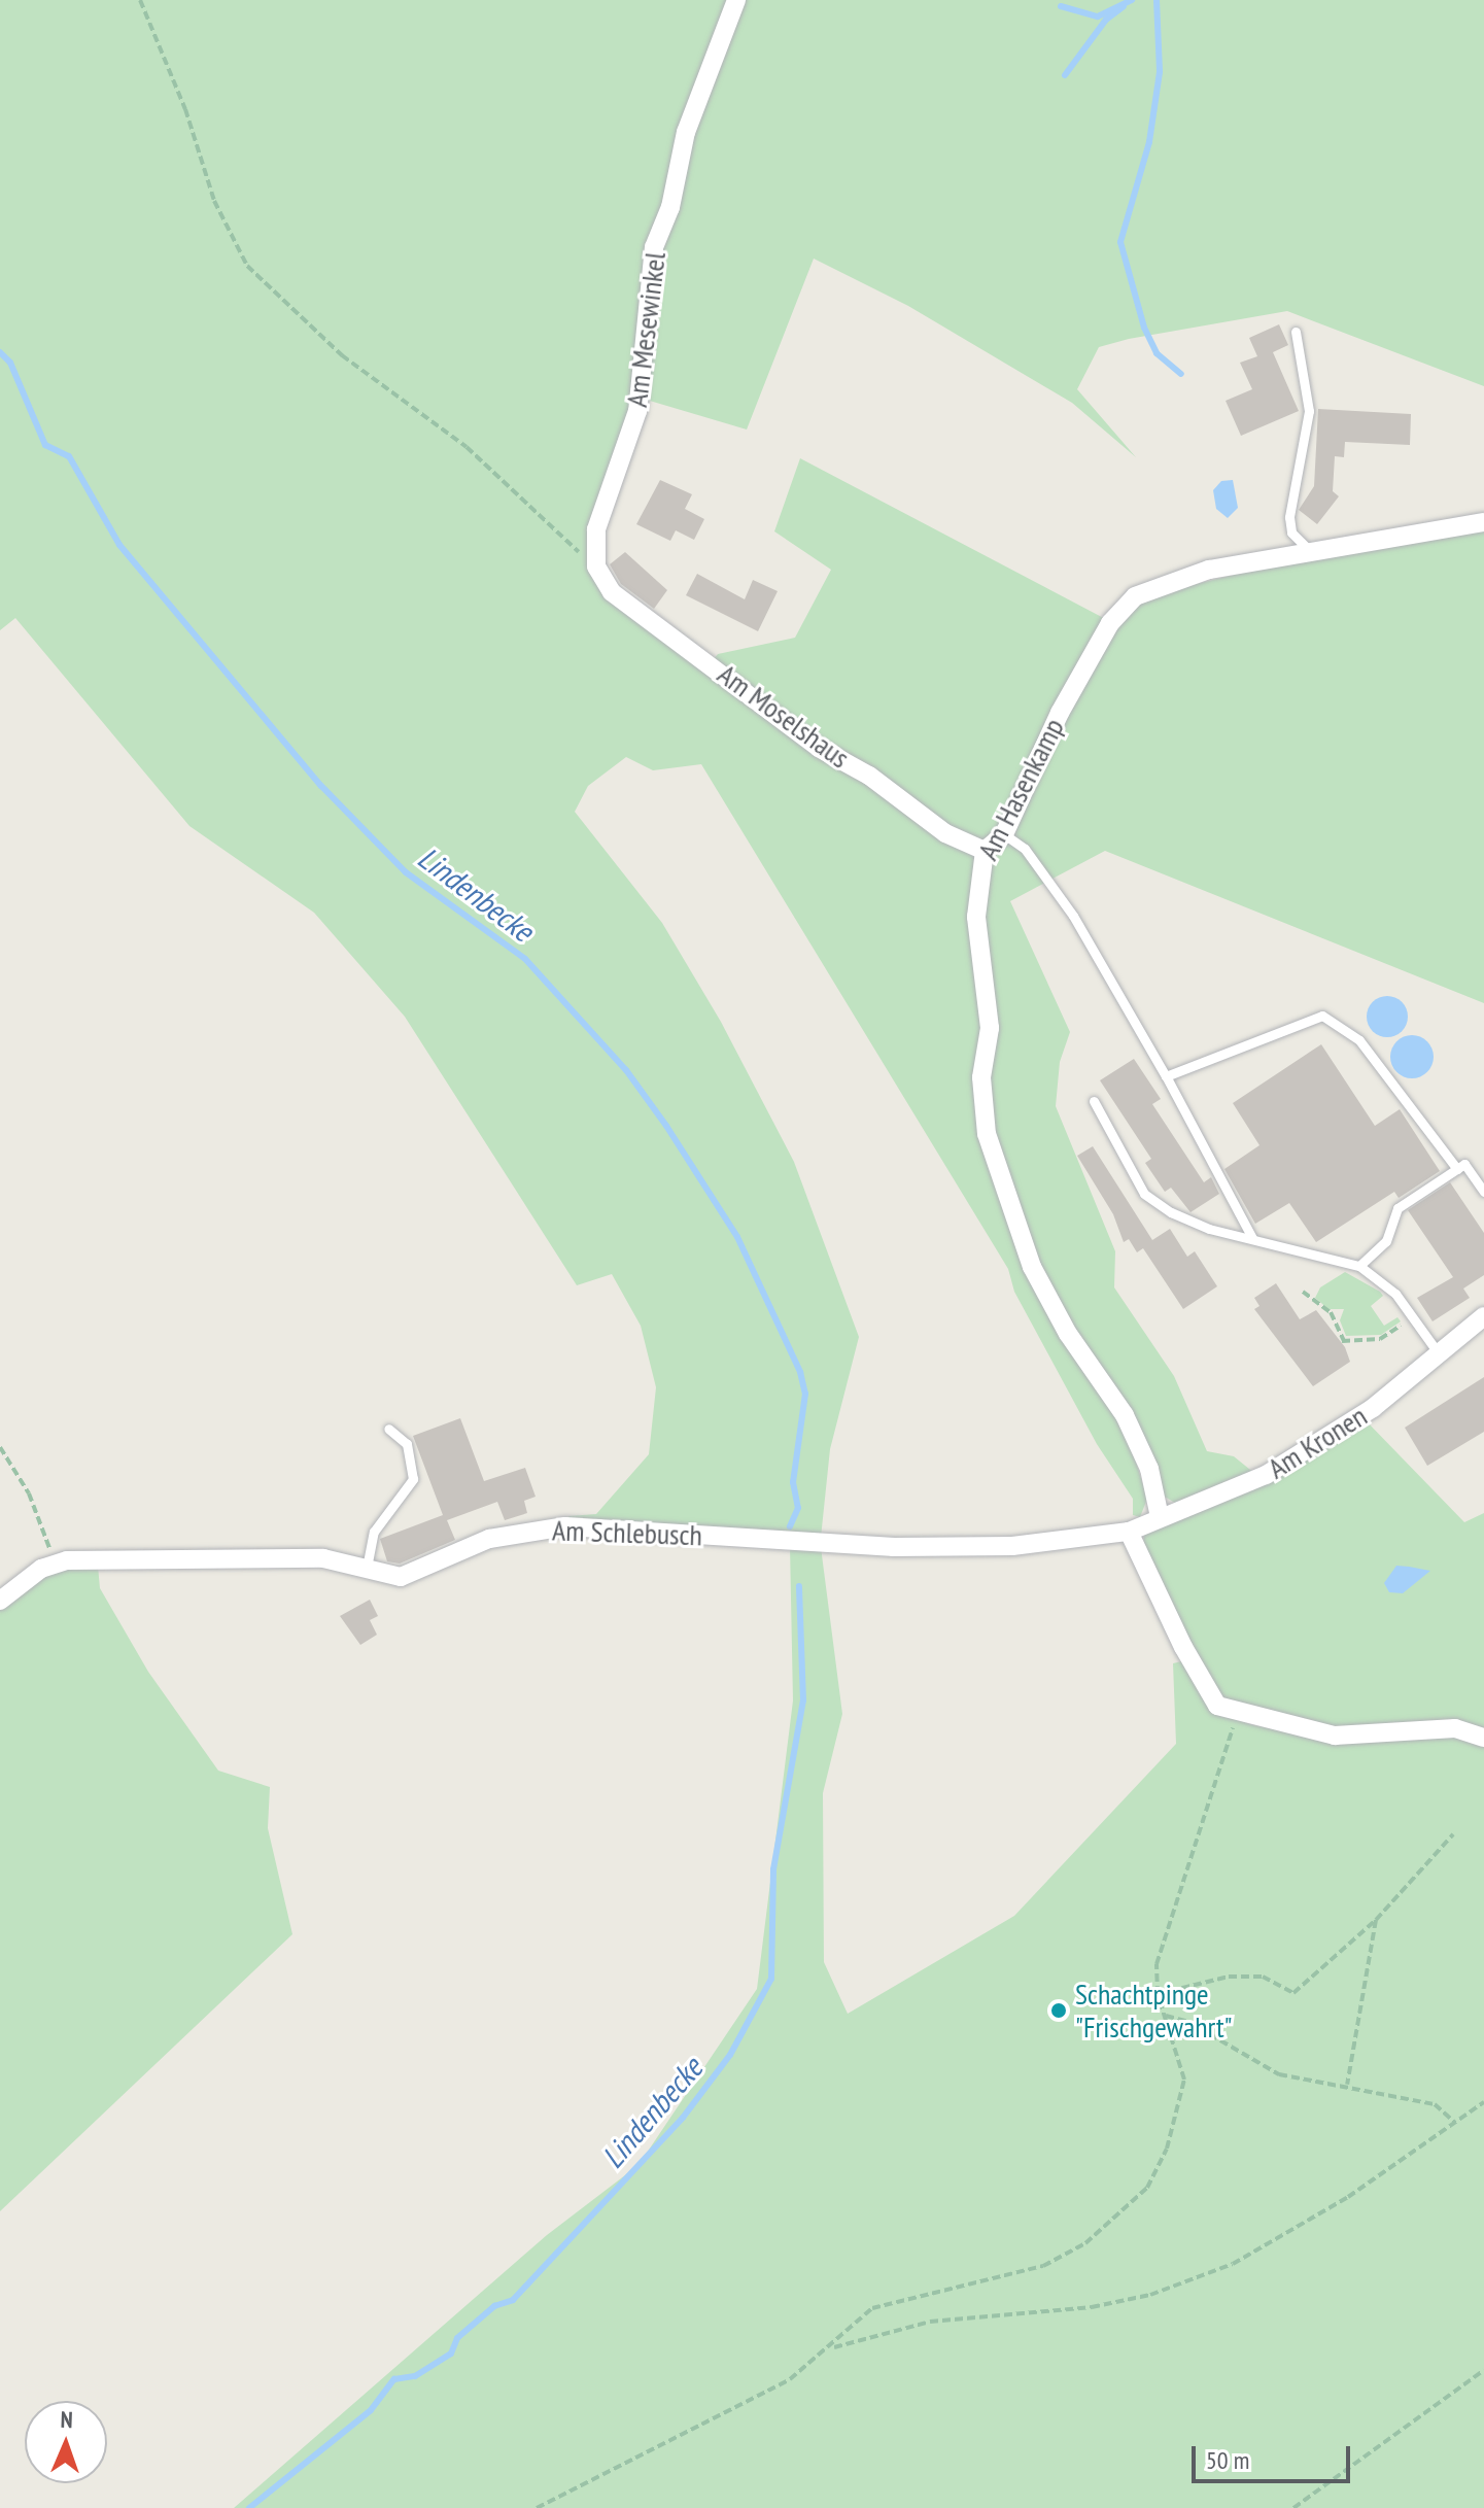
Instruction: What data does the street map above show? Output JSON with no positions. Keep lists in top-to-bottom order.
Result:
{
  "streets": {
    "street": [
      "Am Mesewinkel",
      "Am Moselshaus",
      "Am Hasenkamp",
      "Am Kronen",
      "Am Schlebusch"
    ]
  },
  "crossings": [
    ["Am Mesewinkel", "Am Moselshaus"],
    ["Am Moselshaus", "Am Hasenkamp"],
    ["Am Hasenkamp", "Am Kronen"],
    ["Am Kronen", "Am Schlebusch"]
  ],
  "water": ["Lindenbecke"],
  "places": ["Schachtpinge \"Frischgewahrt\""],
  "scale_bar": "50 m",
  "north": "top"
}
